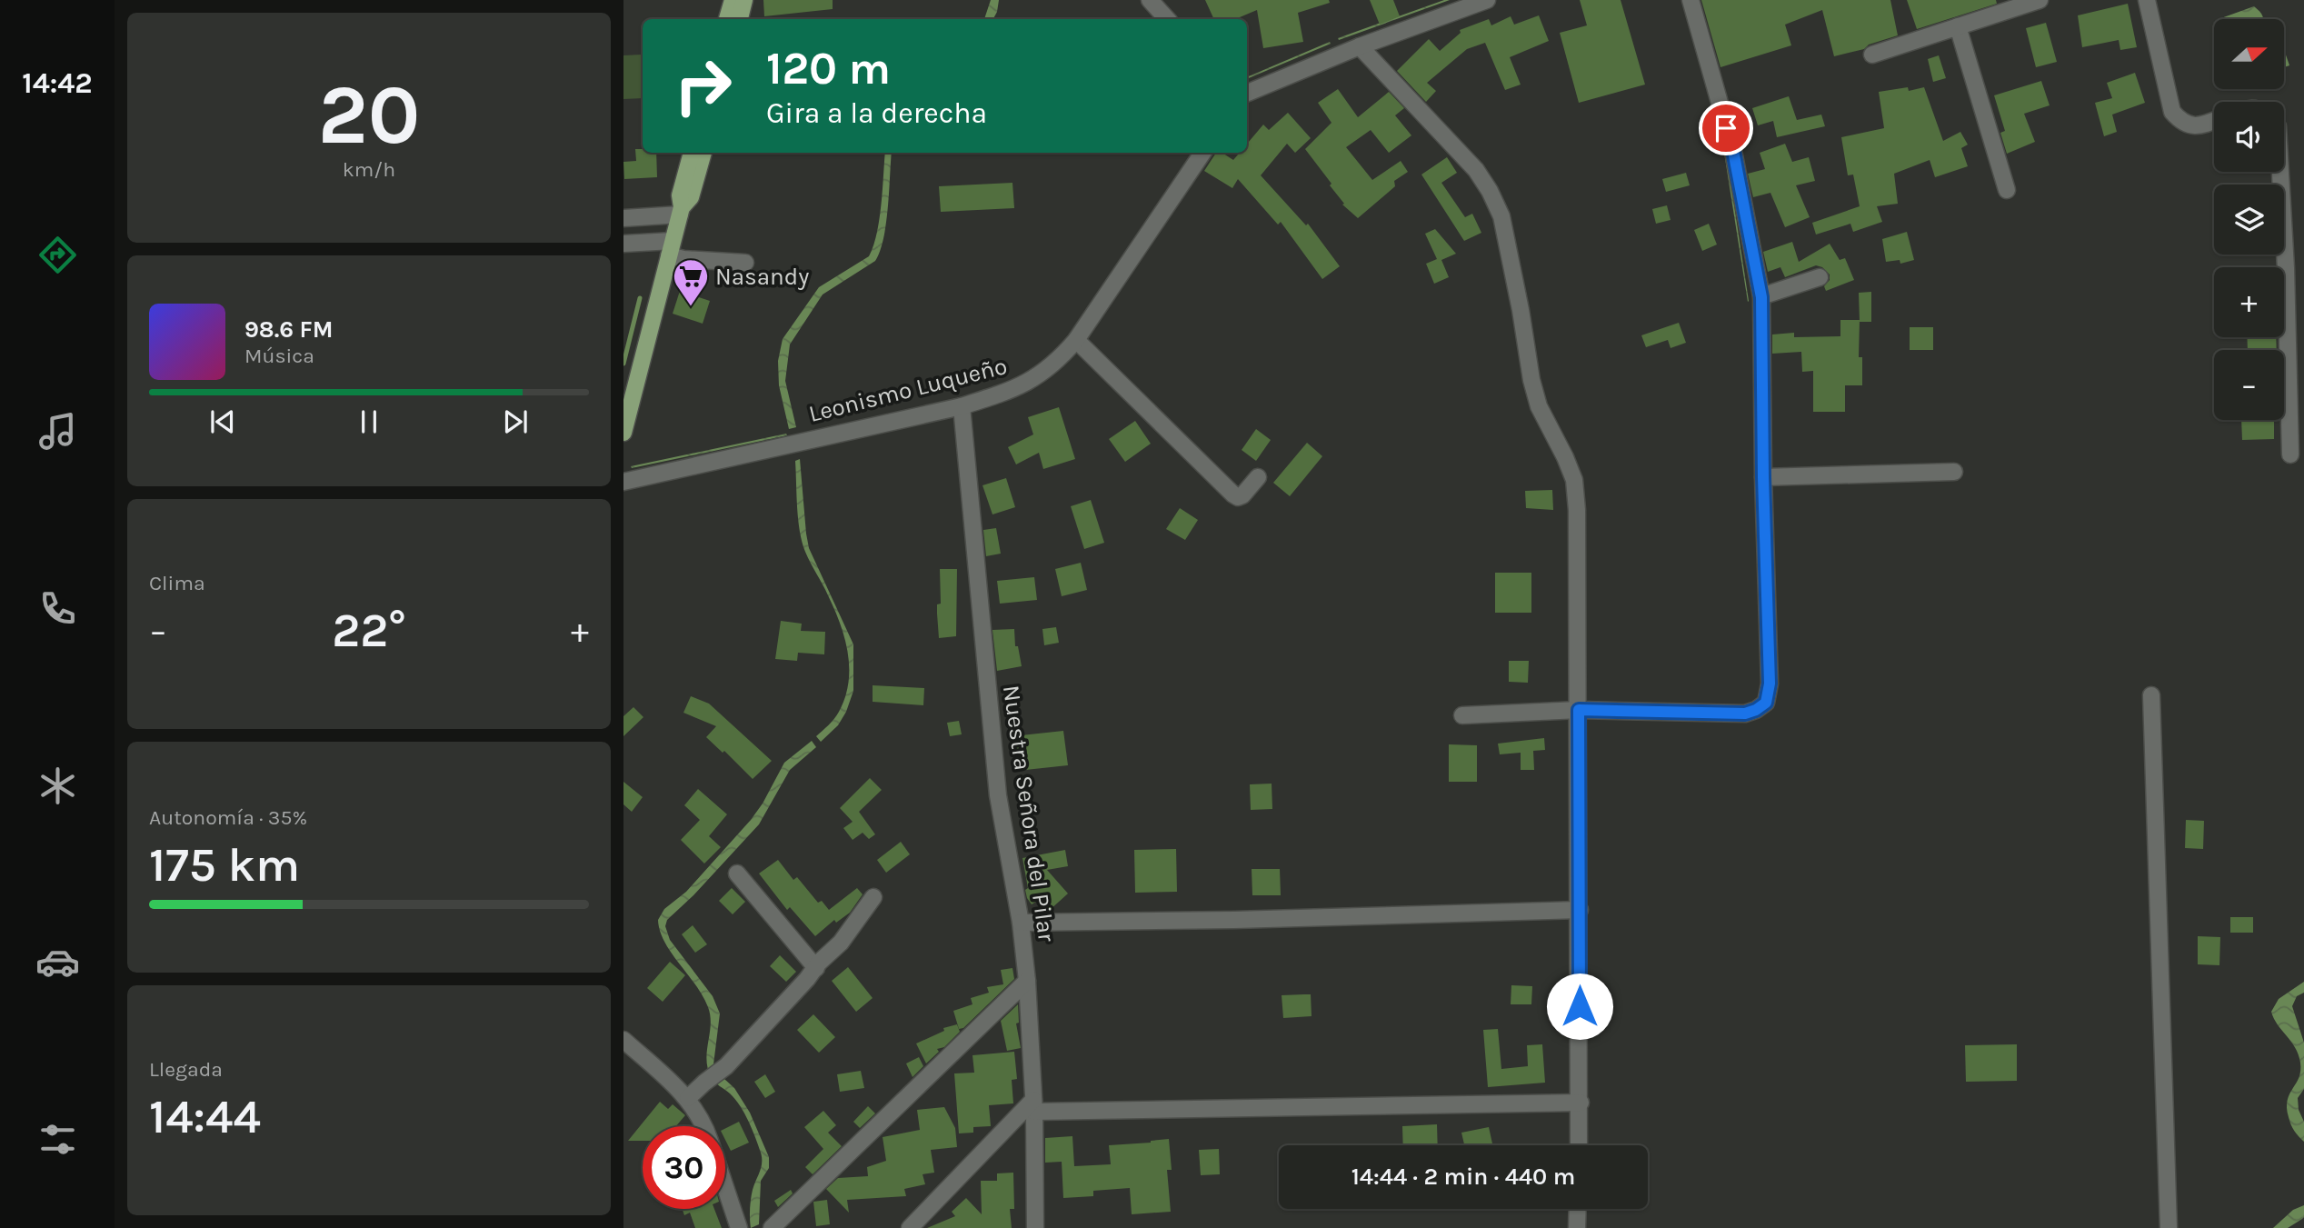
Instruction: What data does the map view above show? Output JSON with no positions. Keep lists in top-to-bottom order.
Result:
{
  "streets": {
    "street": ["Leonismo Luqueño", "Nuestra Señora del Pilar"]
  },
  "crossings": [
    ["Leonismo Luqueño", "Nuestra Señora del Pilar"]
  ],
  "places": {
    "supermarket": ["Nasandy"]
  },
  "north": "right",
  "page": {
    "tabs": "14:42",
    "tile": [
      ["20", "km/h"],
      "Clima",
      ["Autonomía · 35%", "175 km"],
      ["Llegada", "14:44"]
    ],
    "map_buttons": ["+", "−"],
    "turn": ["120 m", "Gira a la derecha"],
    "song": ["98.6 FM", "Música"],
    "heat": ["−", "22°", "+"],
    "limit": "30",
    "trip": "14:44 · 2 min · 440 m"
  }
}
